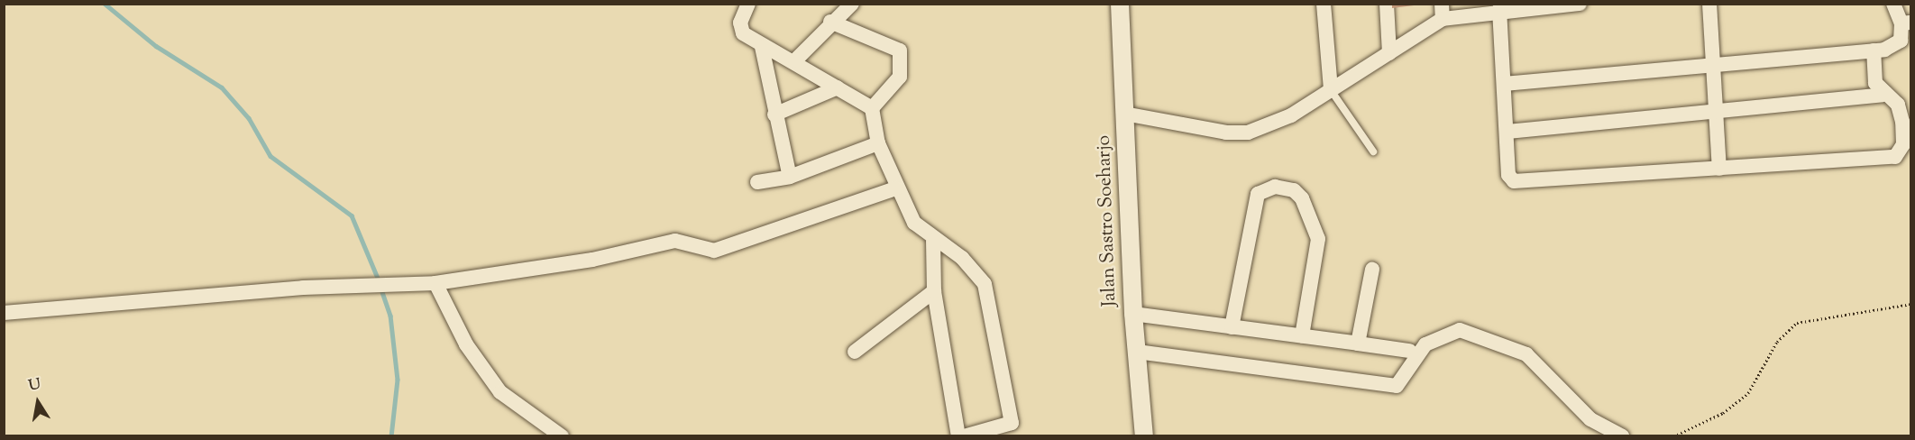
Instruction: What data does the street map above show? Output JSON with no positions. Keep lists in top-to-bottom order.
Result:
{
  "streets": {
    "street": ["Jalan Sastro Soeharjo"]
  },
  "north": "top"
}
